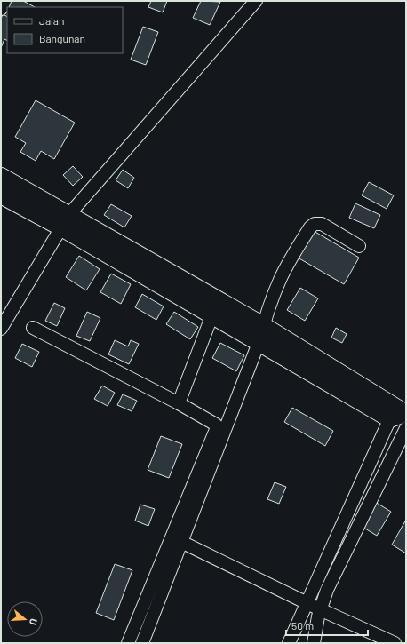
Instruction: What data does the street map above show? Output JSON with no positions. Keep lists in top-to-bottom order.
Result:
{
  "legend": ["Jalan", "Bangunan"],
  "scale_bar": "50 m",
  "north": "right"
}
